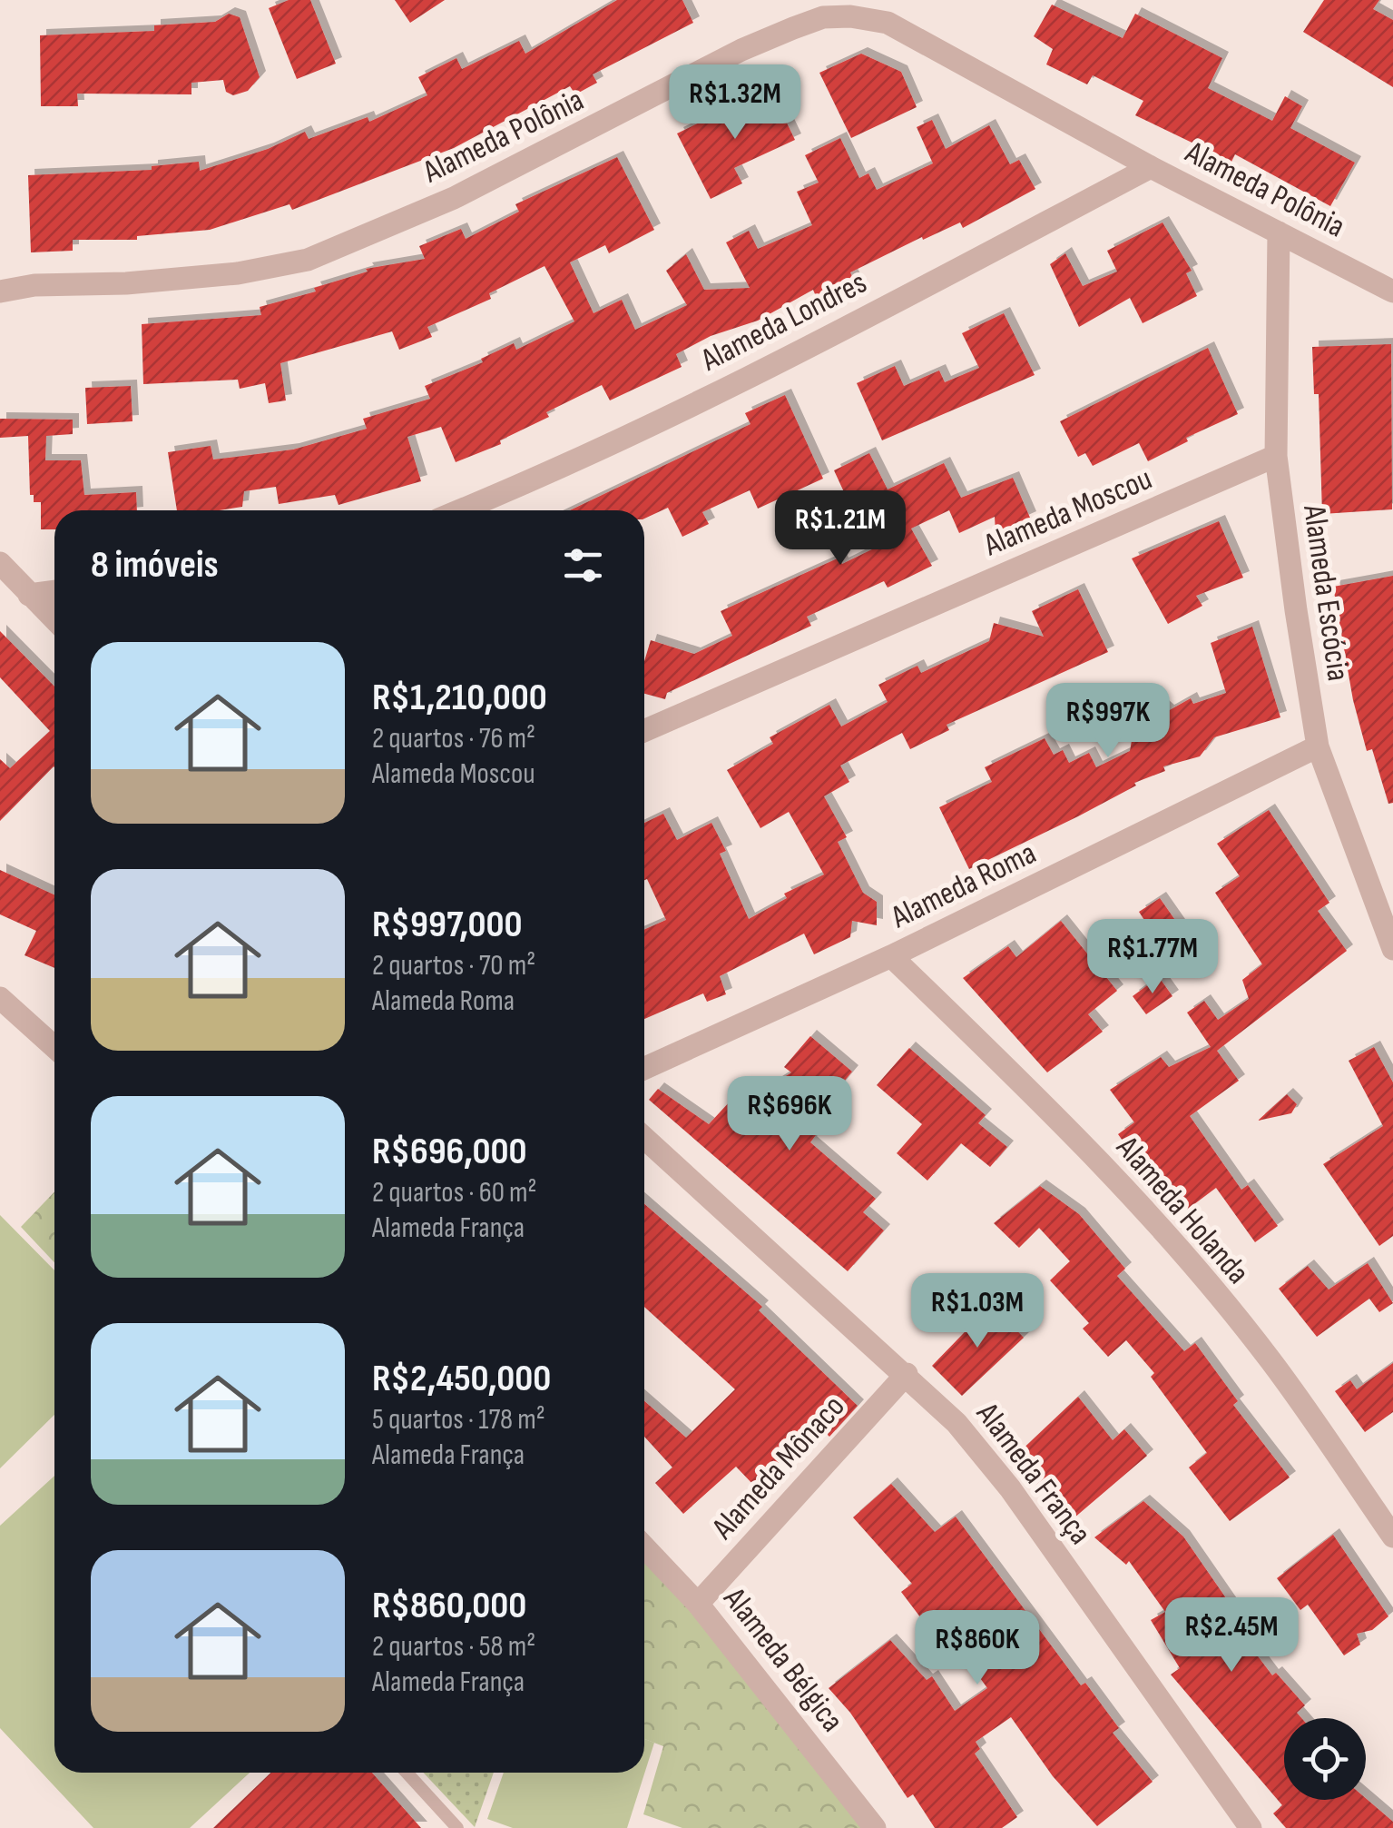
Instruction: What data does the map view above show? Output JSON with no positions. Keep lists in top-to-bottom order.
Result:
{
  "streets": {
    "street": [
      "Alameda Polônia",
      "Alameda Londres",
      "Alameda Moscou",
      "Alameda Escócia",
      "Alameda Roma",
      "Alameda Holanda",
      "Alameda Mônaco",
      "Alameda França",
      "Alameda Bélgica"
    ]
  },
  "crossings": [
    ["Alameda Polônia", "Alameda Londres"],
    ["Alameda Polônia", "Alameda Escócia"],
    ["Alameda Moscou", "Alameda Escócia"],
    ["Alameda Escócia", "Alameda Roma"],
    ["Alameda Roma", "Alameda Holanda"],
    ["Alameda Mônaco", "Alameda França"],
    ["Alameda Mônaco", "Alameda Bélgica"]
  ],
  "page": {
    "price": [
      "R$1.32M",
      "R$1.21M",
      "R$997K",
      "R$1.77M",
      "R$696K",
      "R$1.03M",
      "R$2.45M",
      "R$860K"
    ],
    "heading": "8 imóveis",
    "list": [
      {
        "name": "R$1,210,000",
        "note": "2 quartos · 76 m² · Alameda Moscou"
      },
      {
        "name": "R$997,000",
        "note": "2 quartos · 70 m² · Alameda Roma"
      },
      {
        "name": "R$696,000",
        "note": "2 quartos · 60 m² · Alameda França"
      },
      {
        "name": "R$2,450,000",
        "note": "5 quartos · 178 m² · Alameda França"
      },
      {
        "name": "R$860,000",
        "note": "2 quartos · 58 m² · Alameda França"
      }
    ]
  }
}
